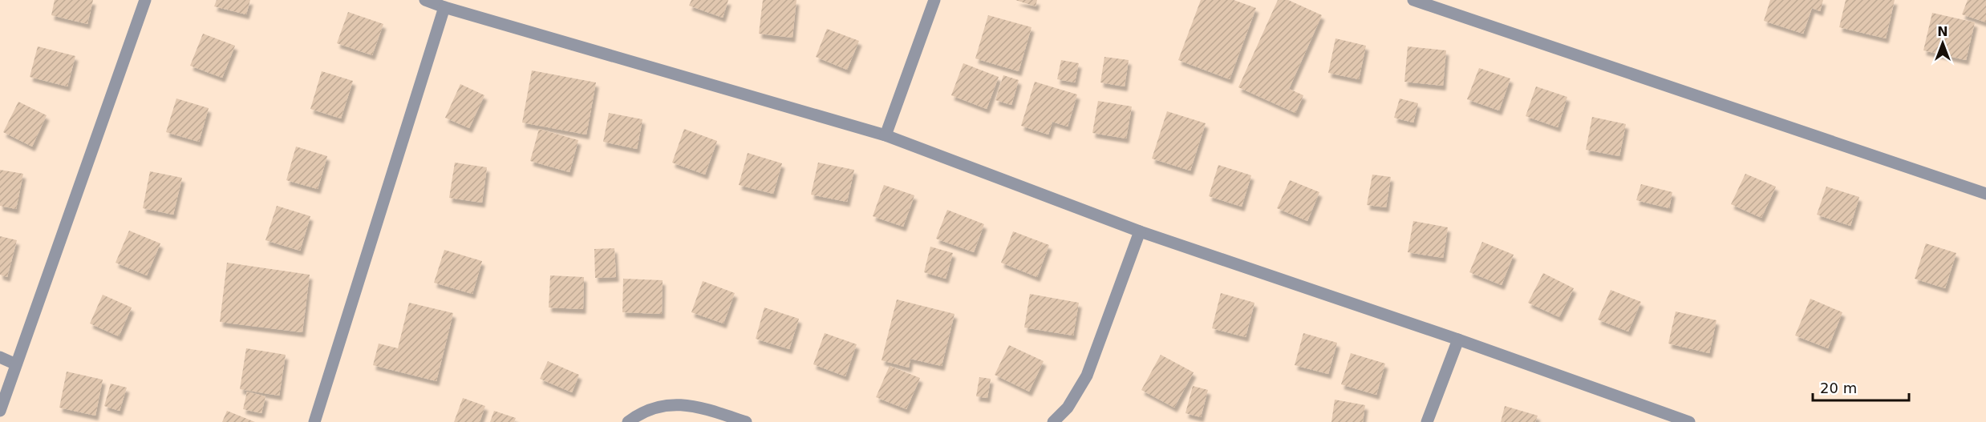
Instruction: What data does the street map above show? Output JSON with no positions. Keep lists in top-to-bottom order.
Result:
{
  "scale_bar": "20 m",
  "north": "top"
}
